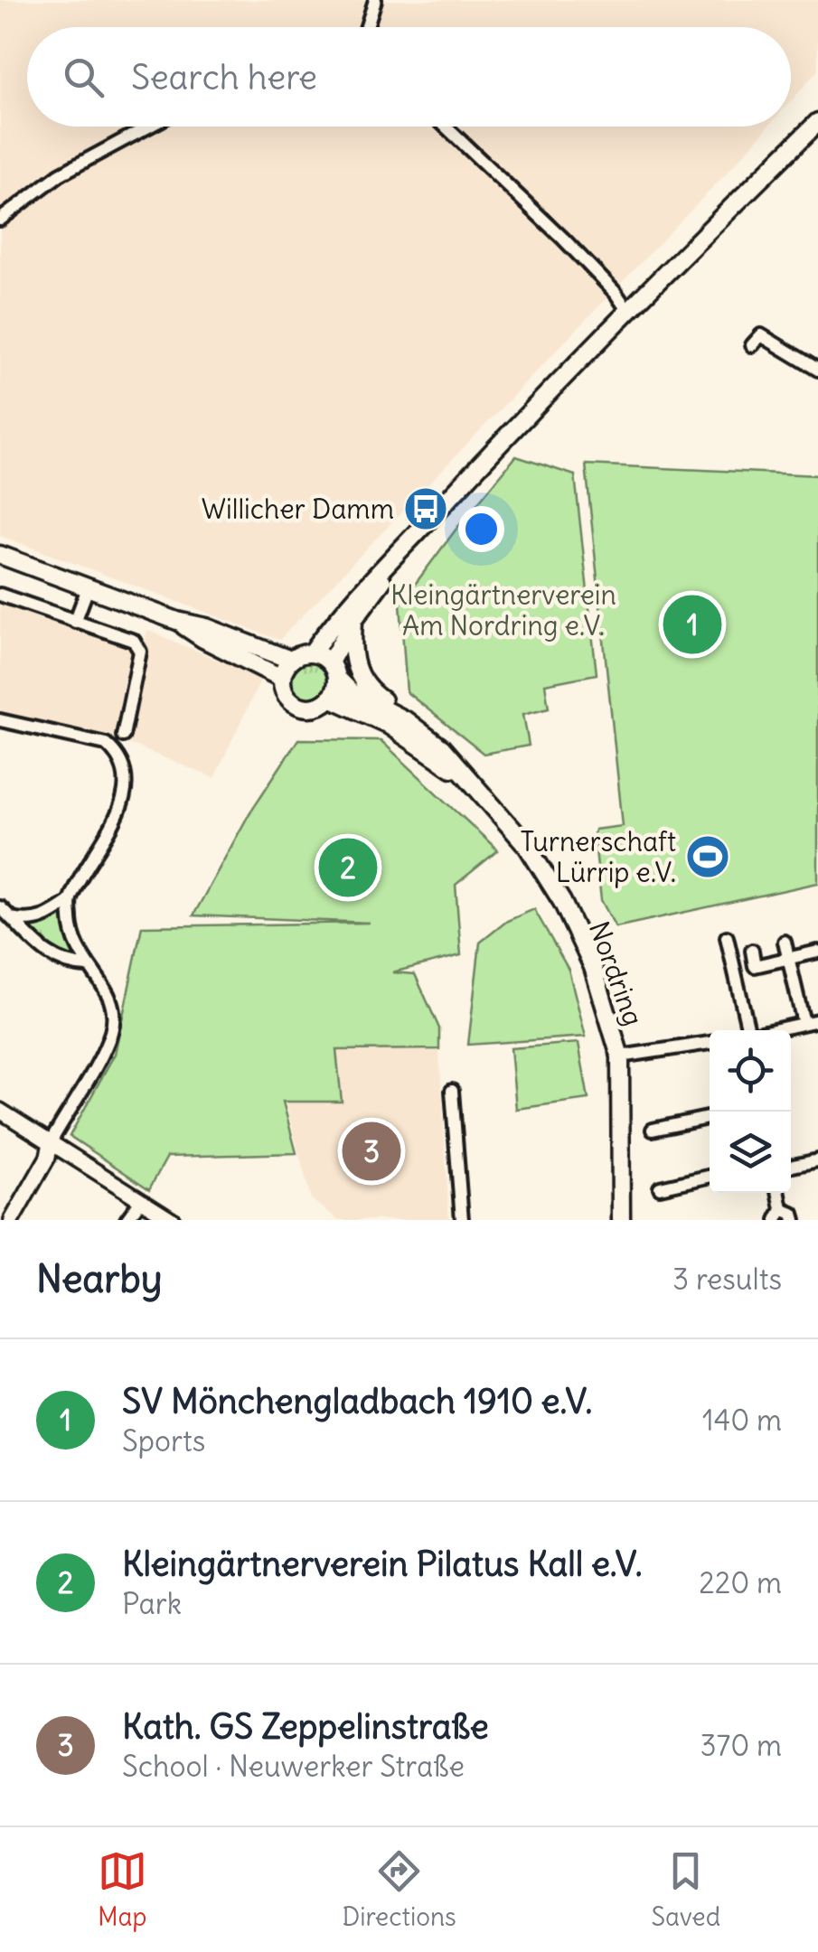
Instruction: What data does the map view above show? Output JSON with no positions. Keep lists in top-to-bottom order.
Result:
{
  "streets": {
    "main road": ["Nordring"]
  },
  "parks": ["Kleingärtnerverein Am Nordring e.V."],
  "places": {
    "bus stop": ["Willicher Damm"],
    "sports": ["Turnerschaft Lürrip e.V."]
  },
  "page": {
    "search": "Search here",
    "pins": ["1", "2", "3"],
    "heading": ["Nearby", "3 results"],
    "list": [
      {
        "mark": "1",
        "name": "SV Mönchengladbach 1910 e.V.",
        "note": "Sports",
        "value": "140 m"
      },
      {
        "mark": "2",
        "name": "Kleingärtnerverein Pilatus Kall e.V.",
        "note": "Park",
        "value": "220 m"
      },
      {
        "mark": "3",
        "name": "Kath. GS Zeppelinstraße",
        "note": "School · Neuwerker Straße",
        "value": "370 m"
      }
    ],
    "nav": ["Map", "Directions", "Saved"]
  }
}
